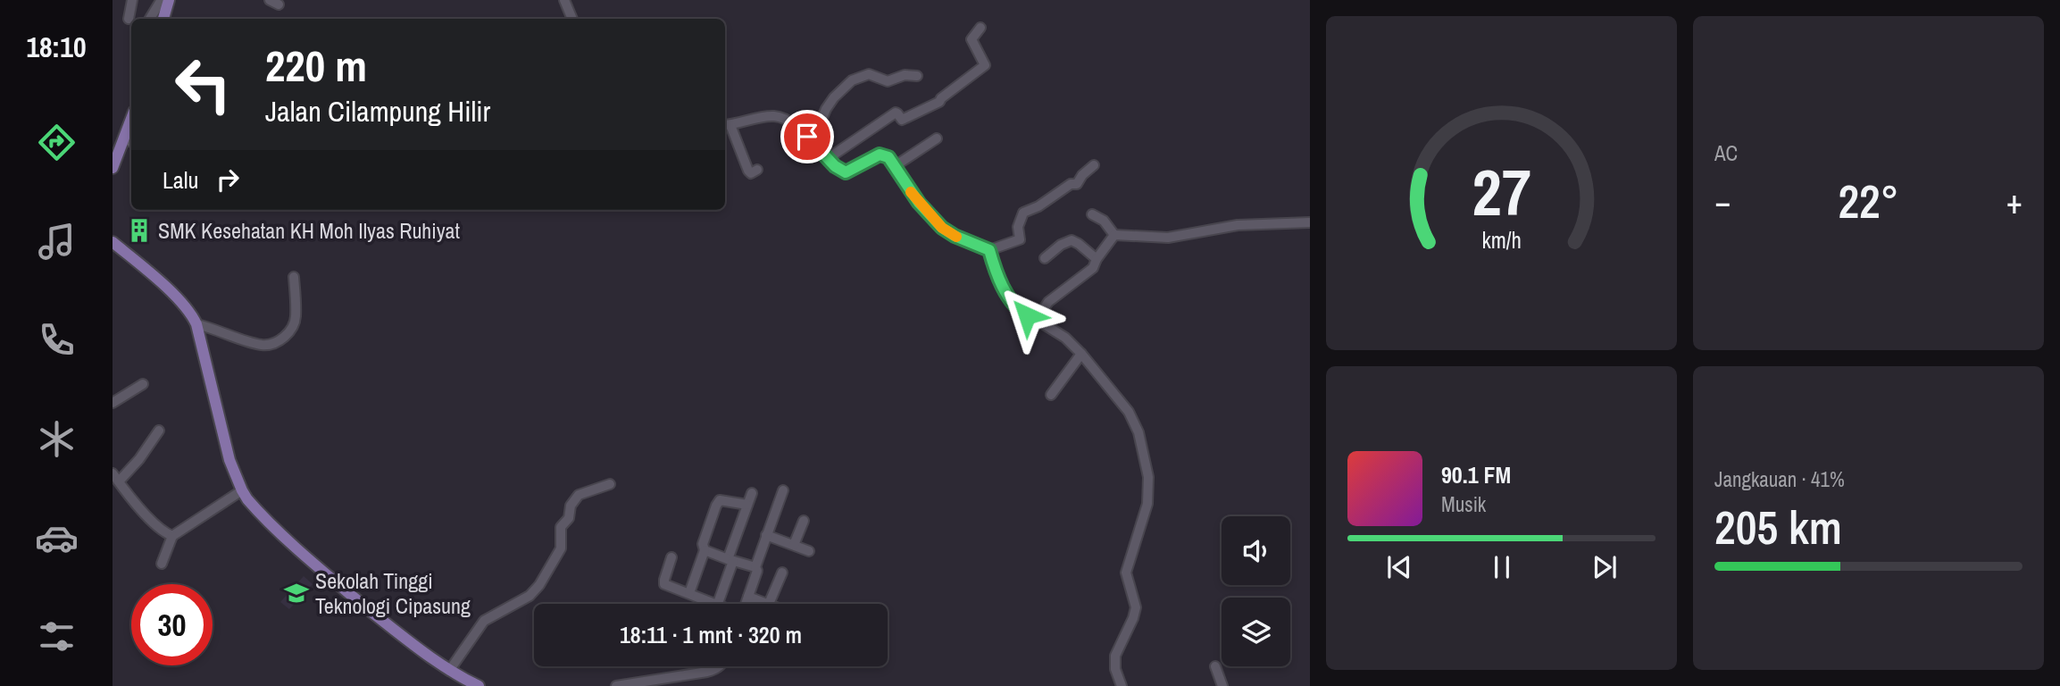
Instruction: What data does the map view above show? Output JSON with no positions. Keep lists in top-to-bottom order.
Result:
{
  "places": {
    "building": ["SMK Kesehatan KH Moh Ilyas Ruhiyat"],
    "school or university": ["Sekolah Tinggi Teknologi Cipasung"]
  },
  "page": {
    "tabs": "18:10",
    "tile": [
      "AC",
      ["Jangkauan · 41%", "205 km"]
    ],
    "turn": ["220 m", "Jalan Cilampung Hilir"],
    "then": "Lalu",
    "heat": ["−", "22°", "+"],
    "song": ["90.1 FM", "Musik"],
    "limit": "30",
    "trip": "18:11 · 1 mnt · 320 m",
    "gauge": ["27", "km/h"]
  }
}
